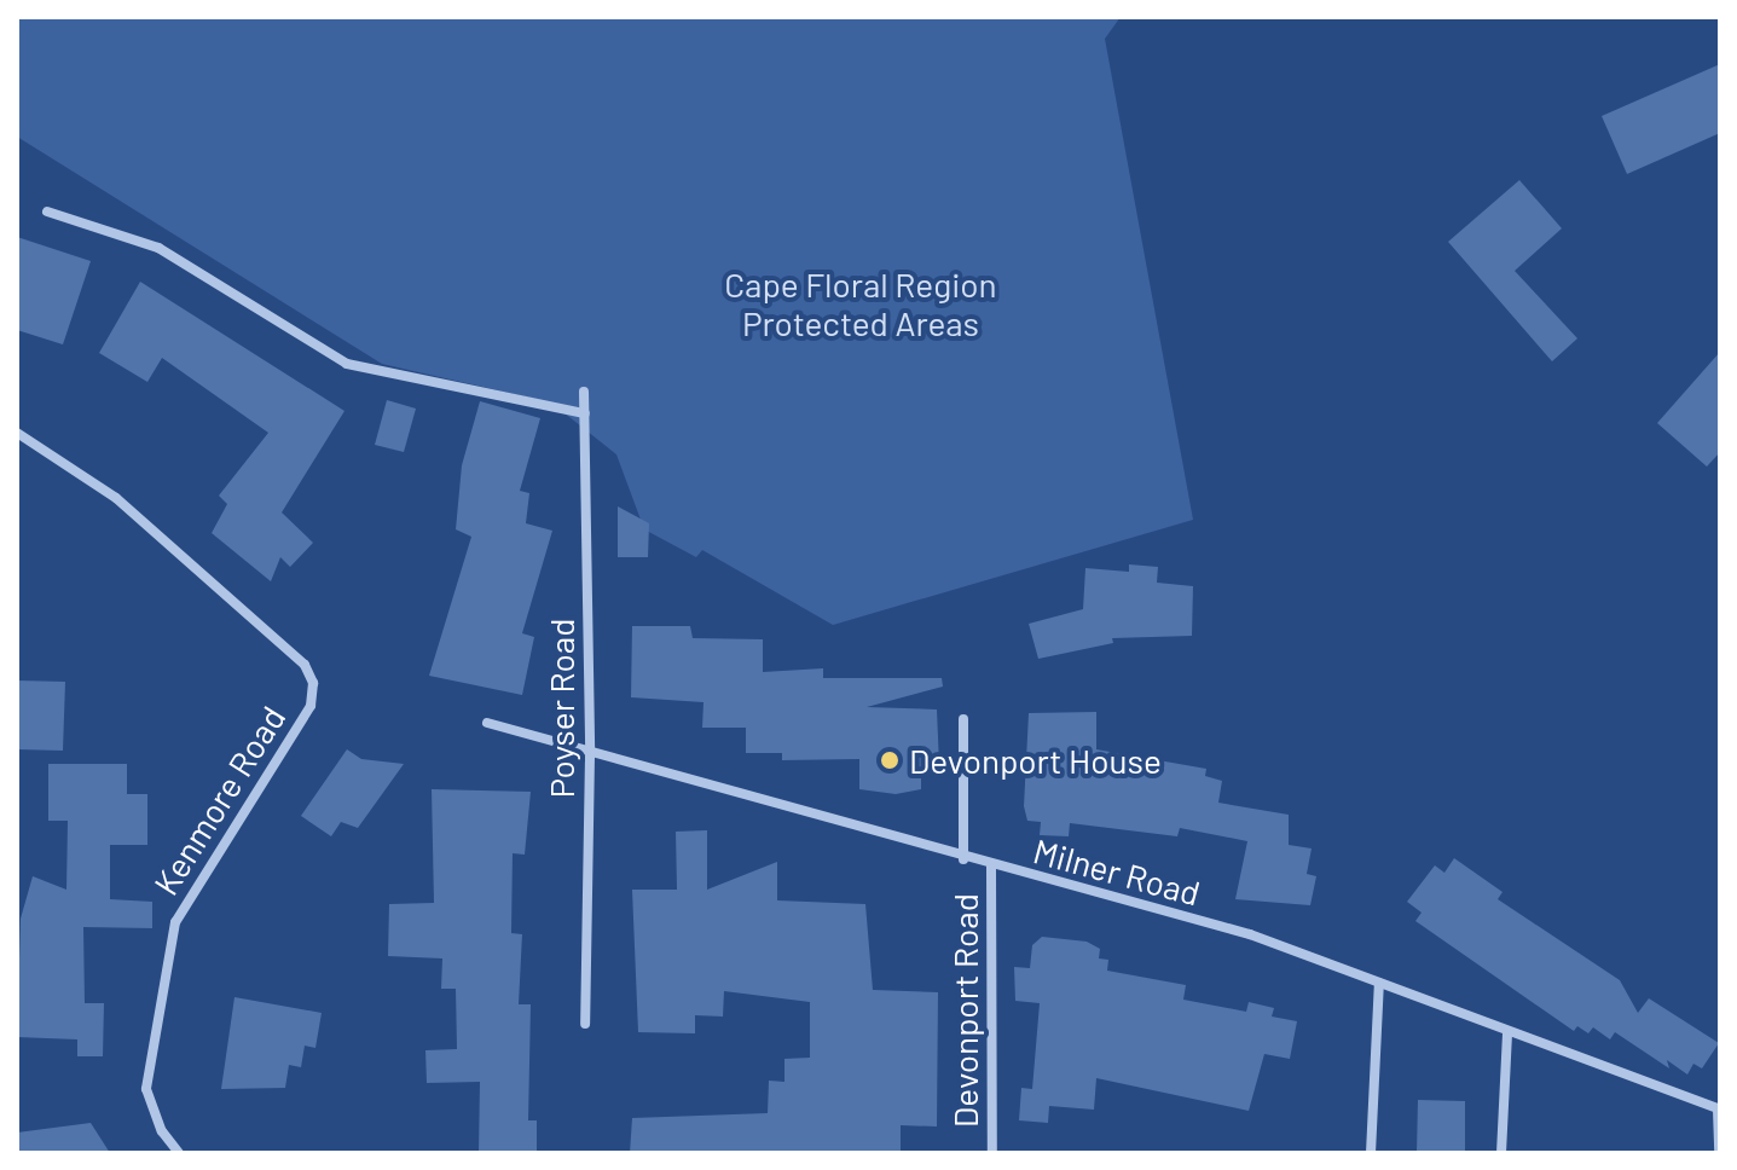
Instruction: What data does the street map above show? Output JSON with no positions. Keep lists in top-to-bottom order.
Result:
{
  "streets": {
    "street": [
      "Poyser Road",
      "Kenmore Road",
      "Milner Road",
      "Devonport Road"
    ]
  },
  "crossings": [
    ["Poyser Road", "Milner Road"],
    ["Milner Road", "Devonport Road"]
  ],
  "parks": ["Cape Floral Region Protected Areas"],
  "places": ["Devonport House"]
}
